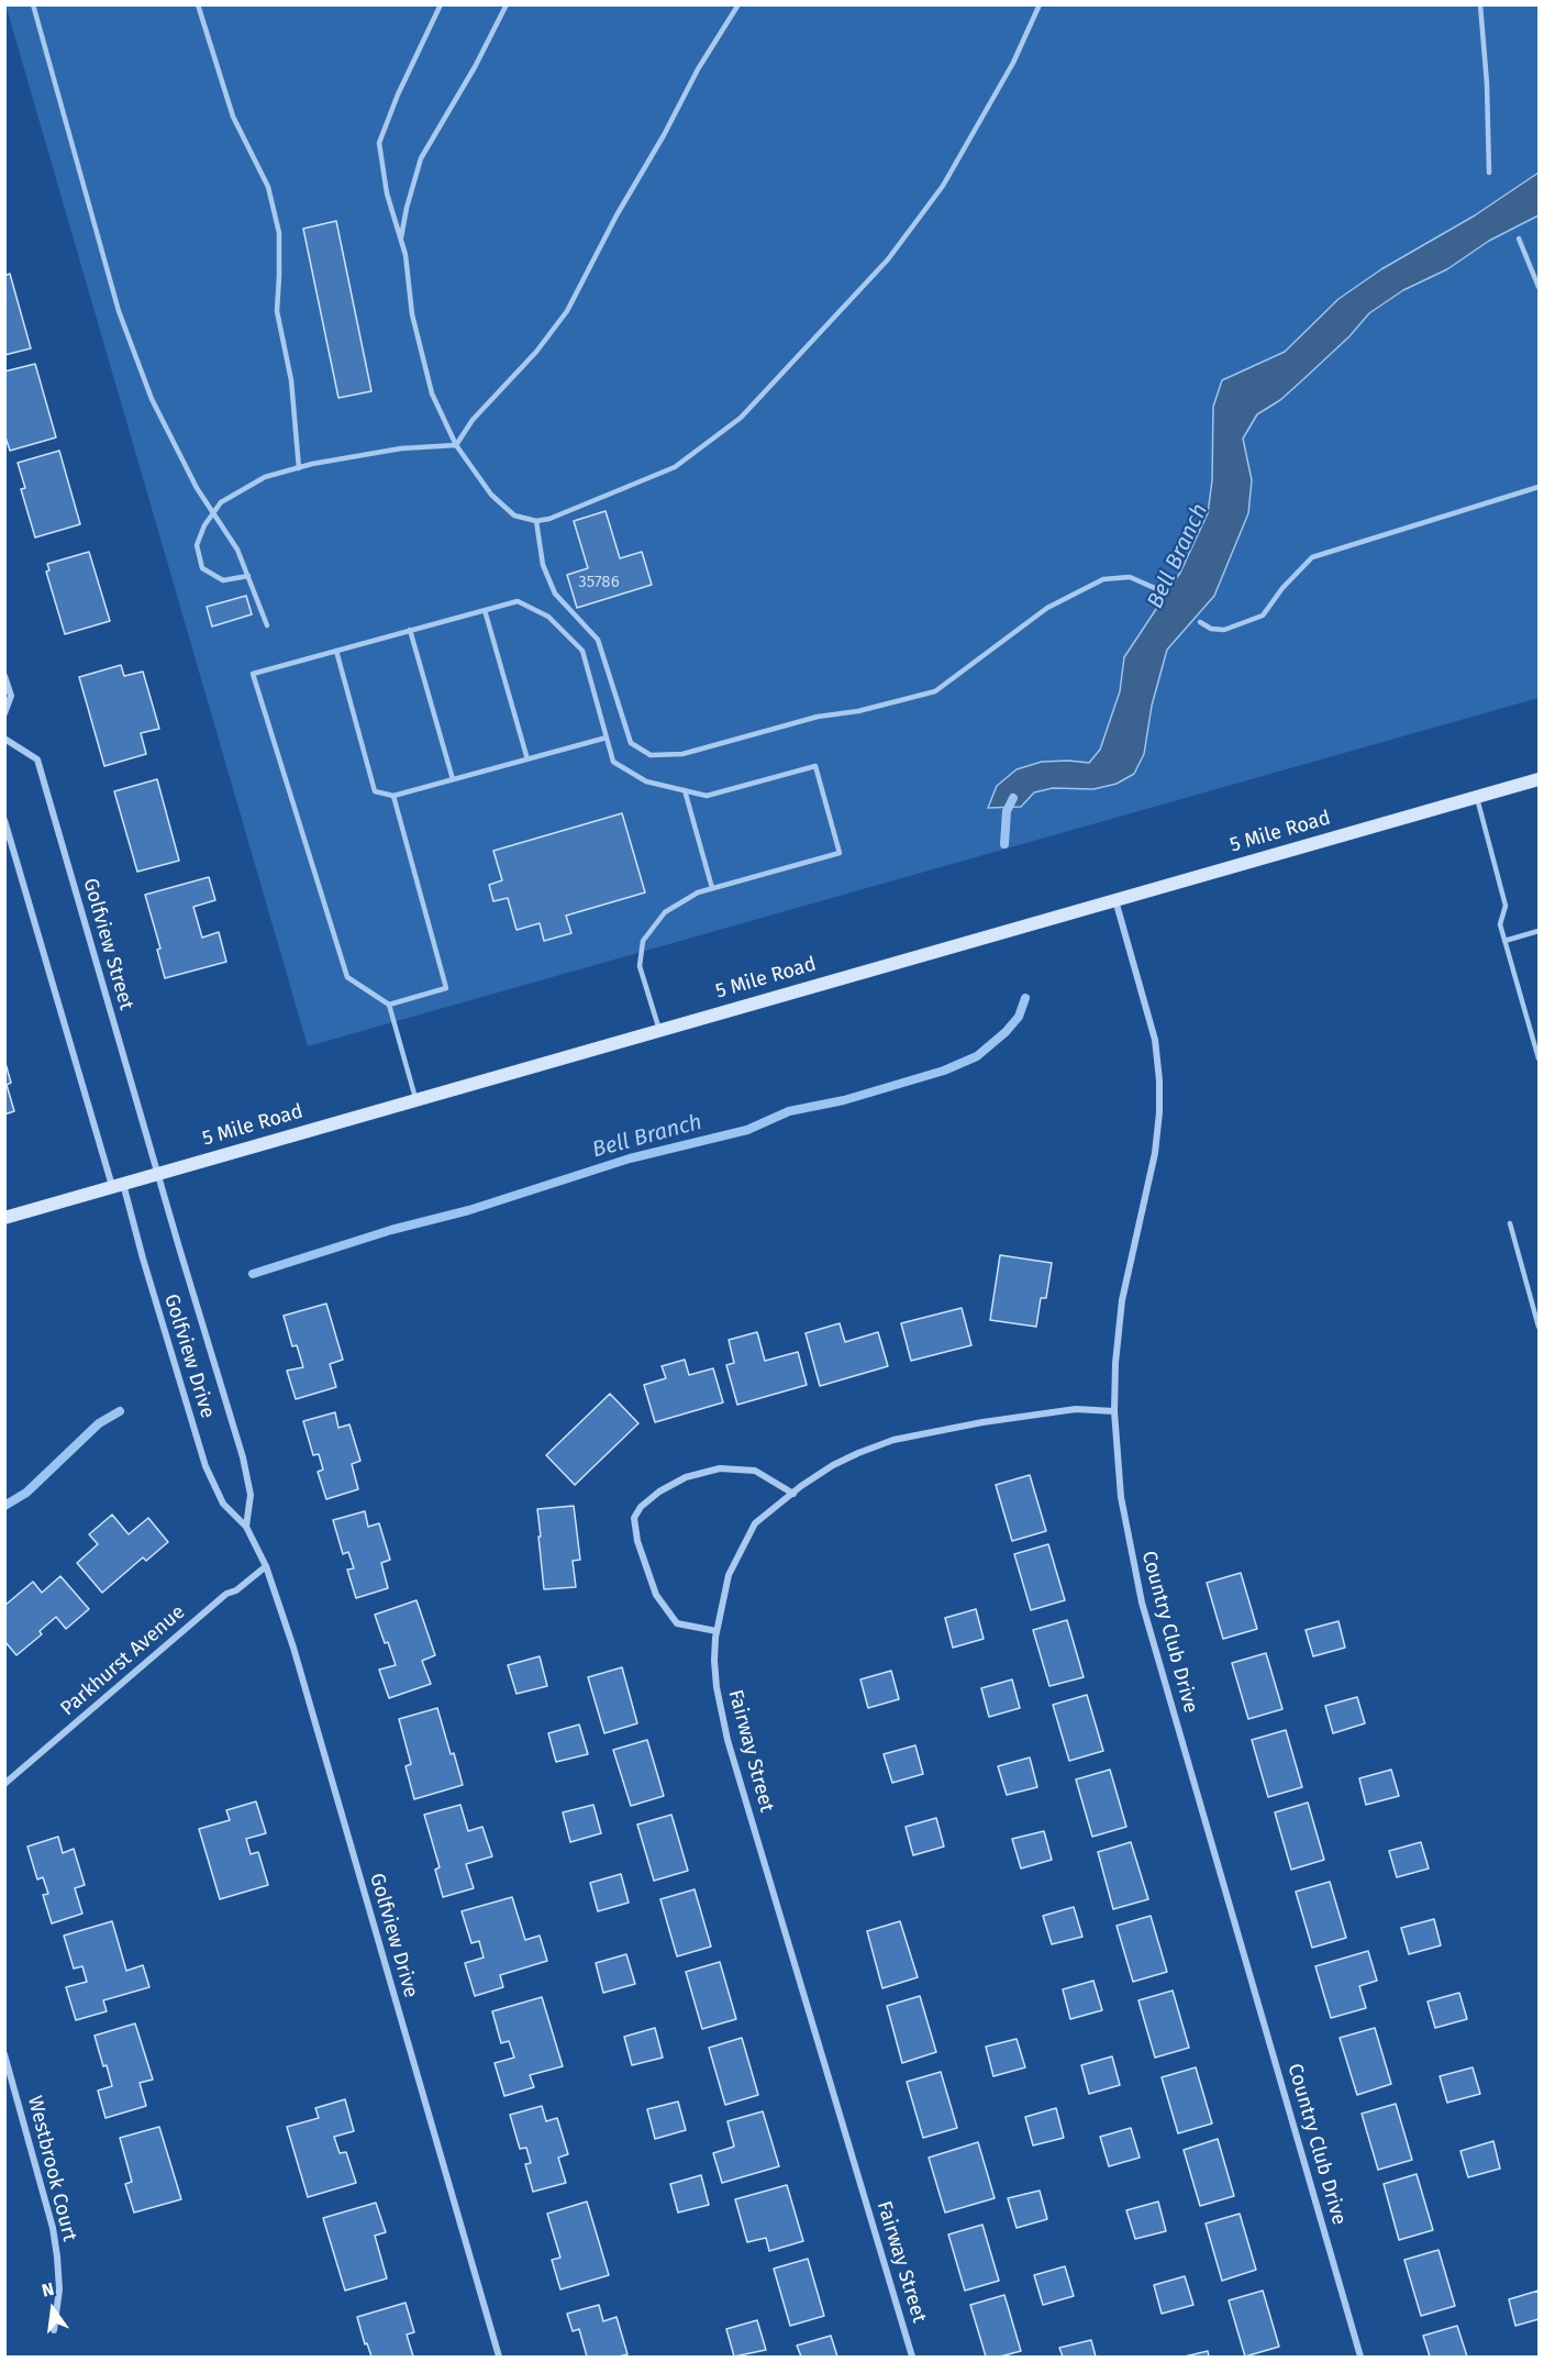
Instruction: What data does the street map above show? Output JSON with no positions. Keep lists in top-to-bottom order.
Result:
{
  "streets": {
    "main road": ["5 Mile Road"],
    "street": [
      "Golfview Street",
      "Golfview Drive",
      "Country Club Drive",
      "Parkhurst Avenue",
      "Fairway Street",
      "Westbrook Court"
    ]
  },
  "crossings": [
    ["5 Mile Road", "Golfview Street"],
    ["5 Mile Road", "Golfview Drive"],
    ["5 Mile Road", "Country Club Drive"],
    ["Golfview Street", "Golfview Drive"],
    ["Golfview Drive", "Parkhurst Avenue"],
    ["Country Club Drive", "Fairway Street"]
  ],
  "water": ["Bell Branch"],
  "house_numbers": ["35786"],
  "north": "top"
}
